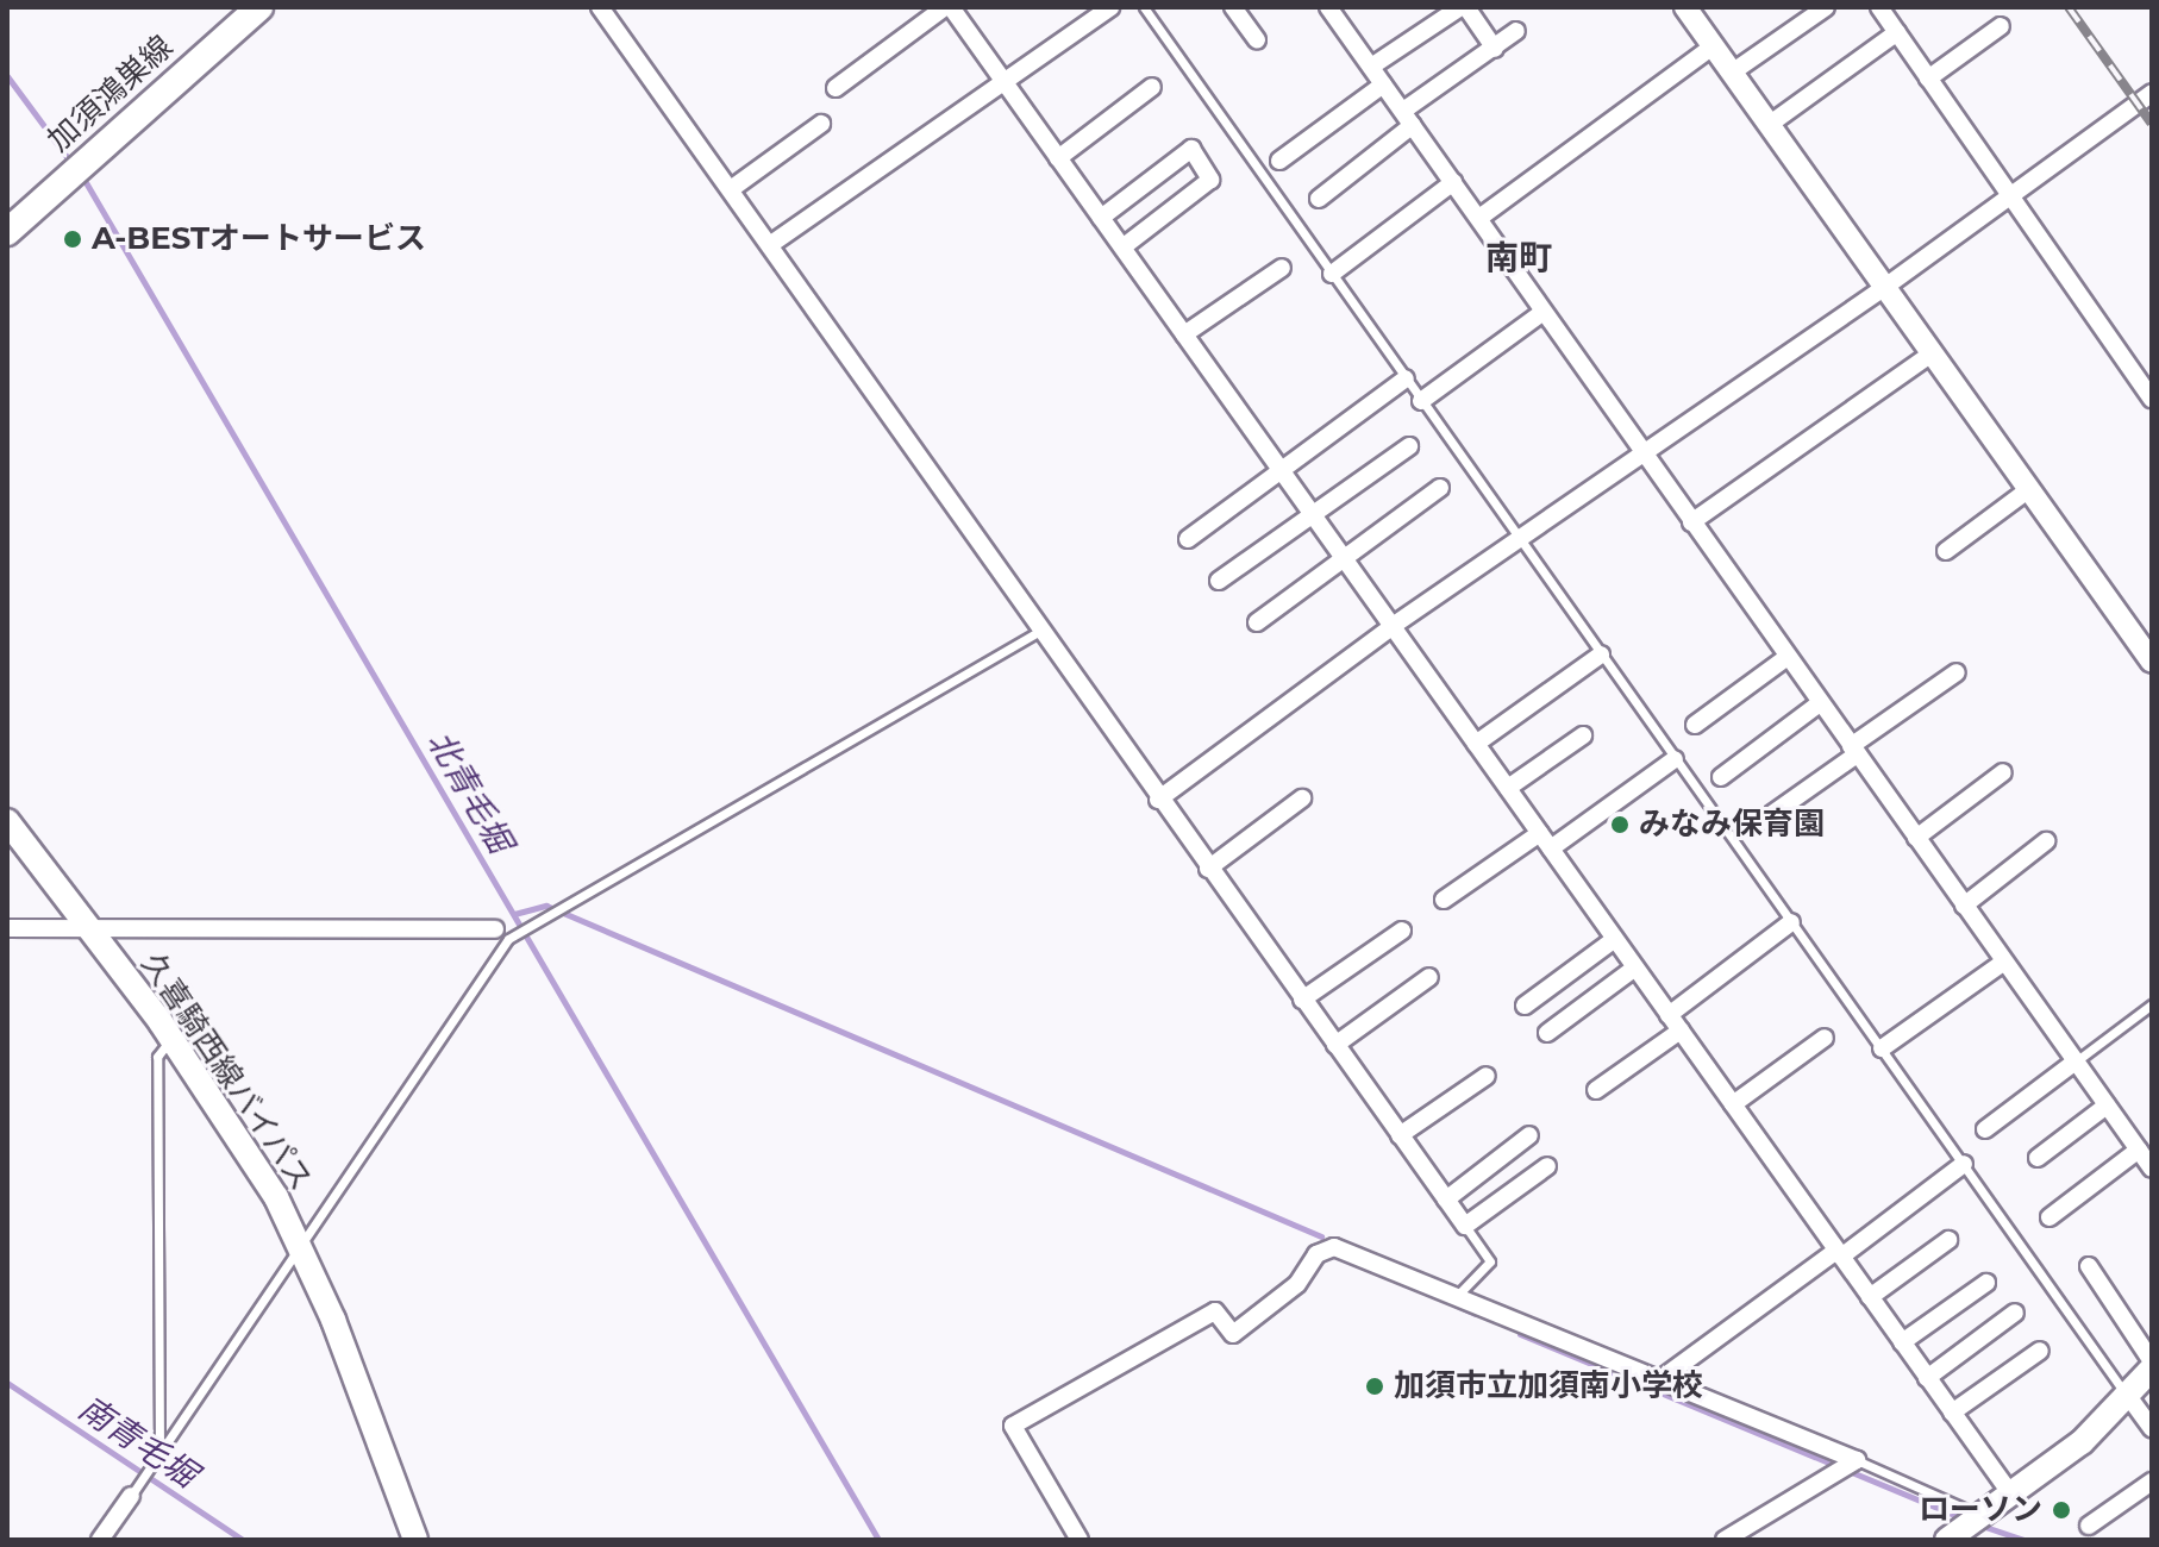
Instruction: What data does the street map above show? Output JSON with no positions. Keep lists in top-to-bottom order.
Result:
{
  "streets": {
    "main road": ["加須鴻巣線", "久喜騎西線バイパス"]
  },
  "districts": ["南町"],
  "water": ["北青毛堀", "南青毛堀"],
  "places": [
    "A-BESTオートサービス",
    "みなみ保育園",
    "加須市立加須南小学校",
    "ローソン"
  ]
}
